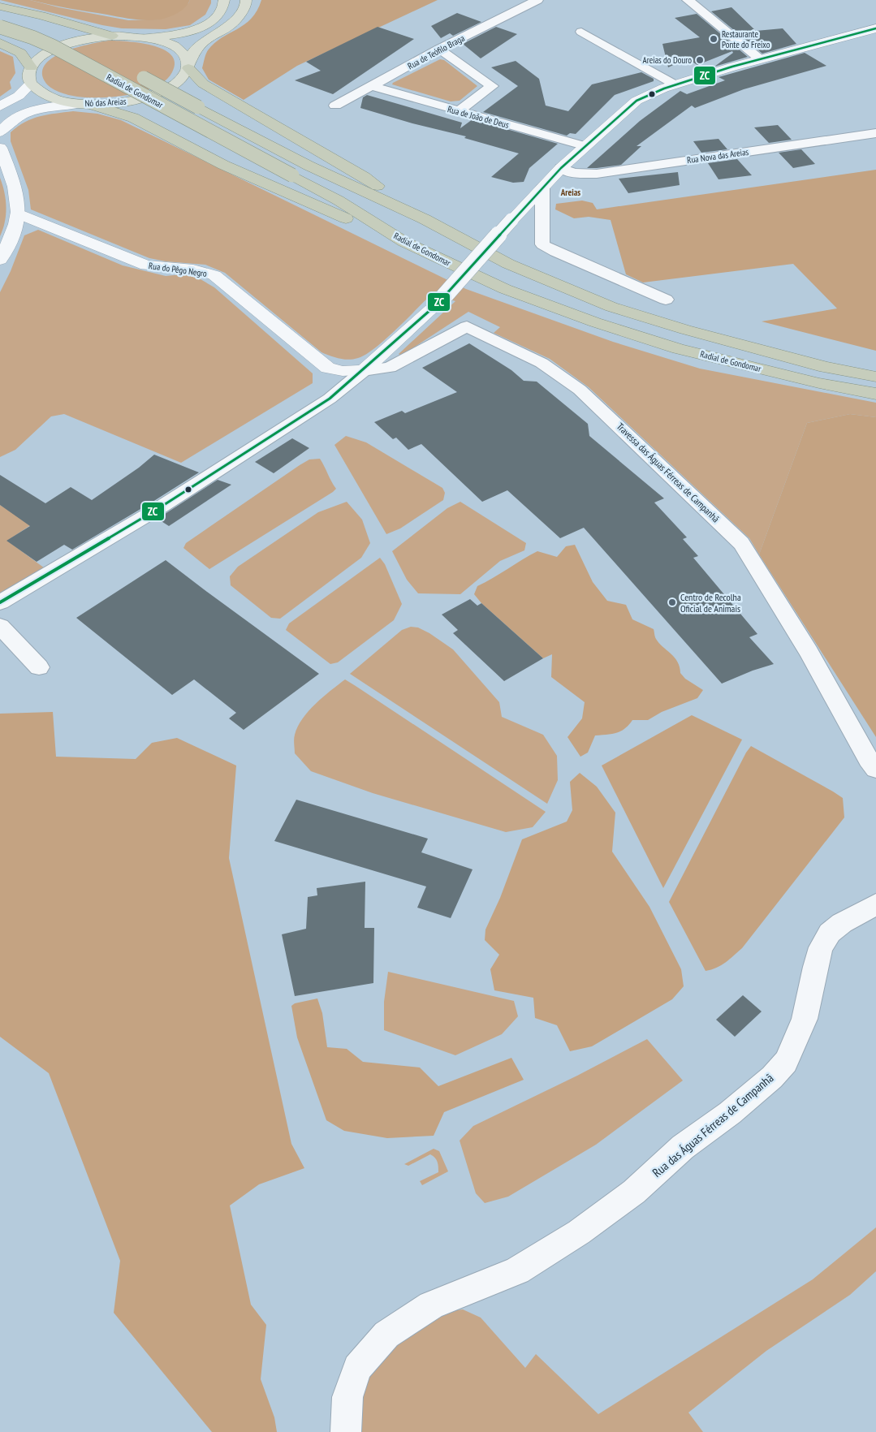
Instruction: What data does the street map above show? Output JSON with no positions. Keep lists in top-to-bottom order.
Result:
{
  "streets": {
    "highway": ["Radial de Gondomar"],
    "main road": ["Nó das Areias"],
    "street": [
      "Rua de Teófilo Braga",
      "Rua de João de Deus",
      "Rua Nova das Areias",
      "Rua do Pêgo Negro",
      "Travessa das Águas Férreas de Campanhã",
      "Rua das Águas Férreas de Campanhã"
    ]
  },
  "crossings": [
    ["Rua de Teófilo Braga", "Rua de João de Deus"],
    ["Rua do Pêgo Negro", "Travessa das Águas Férreas de Campanhã"]
  ],
  "districts": ["Areias"],
  "places": ["Restaurante Ponte do Freixo", "Areias do Douro", "Centro de Recolha Oficial de Animais"],
  "lines": ["transit line ZC"]
}
